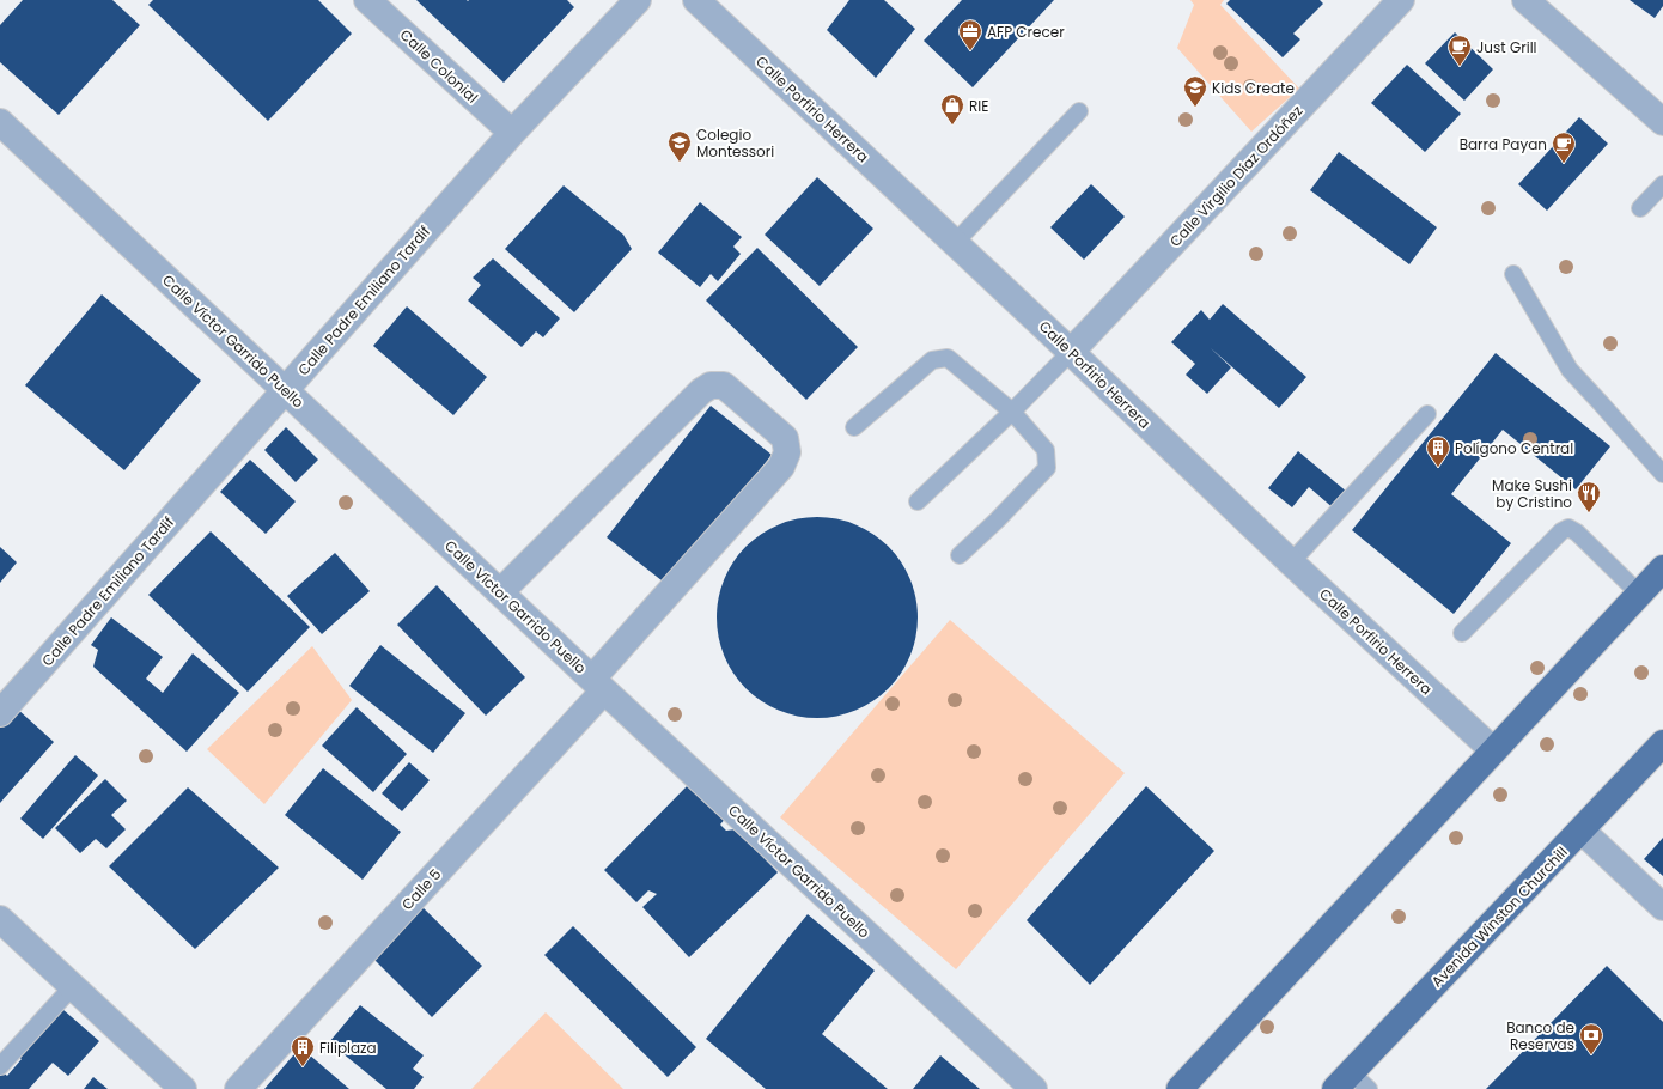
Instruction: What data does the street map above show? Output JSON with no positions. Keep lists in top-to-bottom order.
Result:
{
  "streets": {
    "main road": ["Avenida Winston Churchill"],
    "street": [
      "Calle Colonial",
      "Calle Porfirio Herrera",
      "Calle Virgilio Díaz Ordóñez",
      "Calle Padre Emiliano Tardif",
      "Calle Víctor Garrido Puello",
      "Calle 5"
    ]
  },
  "crossings": [
    ["Calle Colonial", "Calle Padre Emiliano Tardif"],
    ["Calle Porfirio Herrera", "Calle Virgilio Díaz Ordóñez"],
    ["Calle Padre Emiliano Tardif", "Calle Víctor Garrido Puello"],
    ["Calle Víctor Garrido Puello", "Calle 5"]
  ],
  "places": {
    "office": ["AFP Crecer"],
    "cafe": ["Just Grill", "Barra Payan"],
    "school or university": ["Kids Create", "Colegio Montessori"],
    "shop": ["RIE"],
    "building": ["Polígono Central", "Filiplaza"],
    "restaurant": ["Make Sushi by Cristino"],
    "bank": ["Banco de Reservas"]
  }
}
